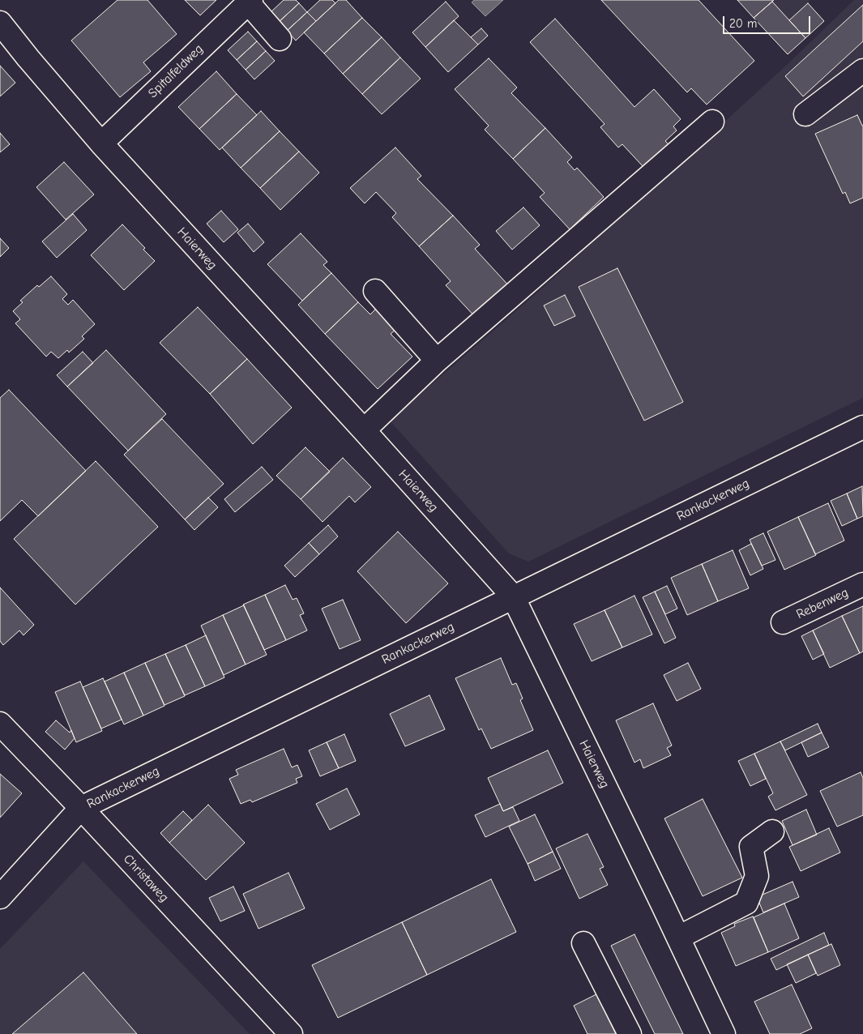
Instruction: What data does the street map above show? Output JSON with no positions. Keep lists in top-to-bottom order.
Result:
{
  "streets": {
    "street": [
      "Spitalfeldweg",
      "Haierweg",
      "Rankackerweg",
      "Rebenweg",
      "Christaweg"
    ]
  },
  "crossings": [
    ["Spitalfeldweg", "Haierweg"],
    ["Haierweg", "Rankackerweg"],
    ["Rankackerweg", "Christaweg"]
  ],
  "scale_bar": "20 m"
}
